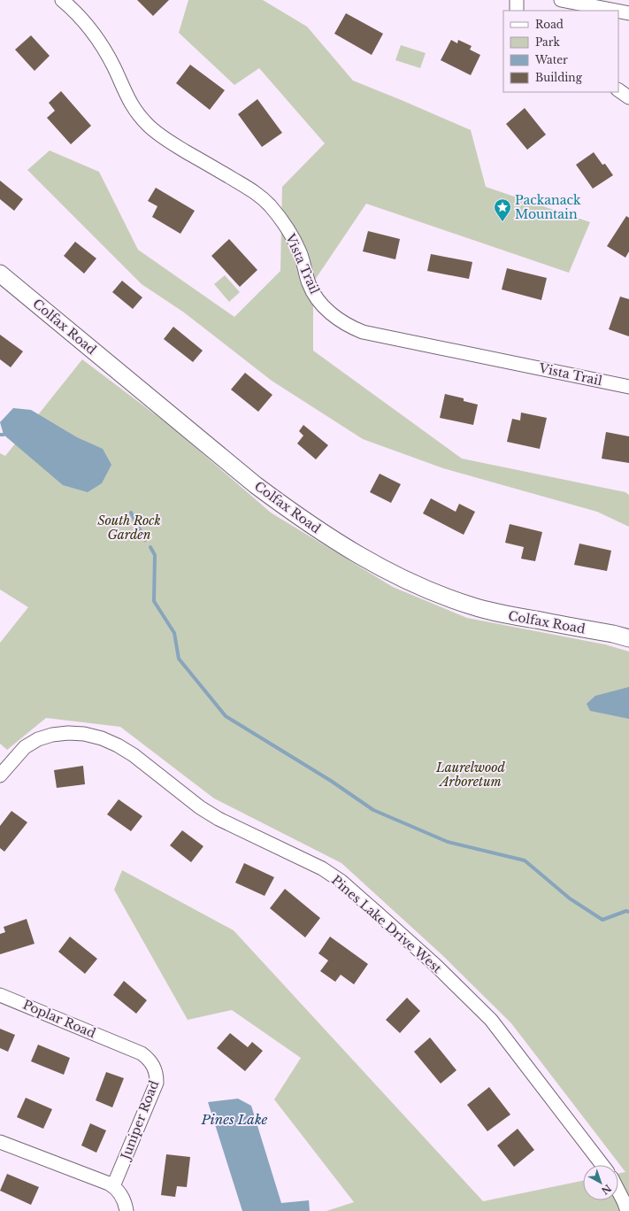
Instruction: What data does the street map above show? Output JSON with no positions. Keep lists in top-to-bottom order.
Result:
{
  "streets": {
    "main road": ["Colfax Road"],
    "street": [
      "Vista Trail",
      "Pines Lake Drive West",
      "Poplar Road",
      "Juniper Road"
    ]
  },
  "crossings": [
    ["Poplar Road", "Juniper Road"]
  ],
  "water": ["Pines Lake"],
  "parks": ["South Rock Garden", "Laurelwood Arboretum"],
  "places": {
    "place": ["Packanack Mountain"]
  },
  "legend": [
    "Road",
    "Park",
    "Water",
    "Building"
  ],
  "north": "bottom right"
}
